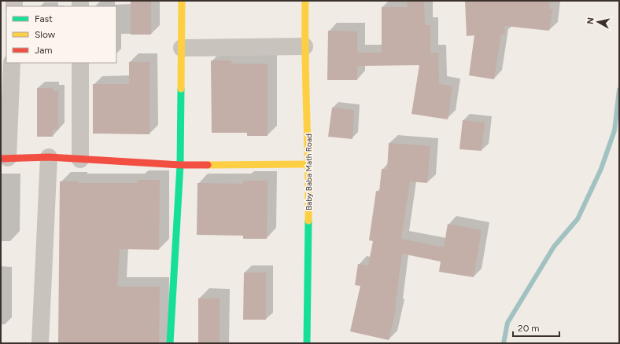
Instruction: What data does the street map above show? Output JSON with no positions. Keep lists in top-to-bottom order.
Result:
{
  "streets": {
    "street": ["Baby Baba Math Road"]
  },
  "legend": ["Fast", "Slow", "Jam"],
  "scale_bar": "20 m",
  "north": "left"
}
